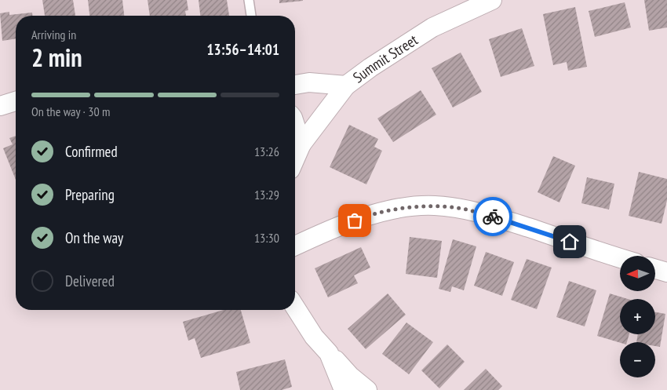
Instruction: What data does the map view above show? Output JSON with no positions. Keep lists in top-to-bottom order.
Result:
{
  "streets": {
    "street": ["Summit Street"]
  },
  "north": "left",
  "page": {
    "heading": ["2 min", "Arriving in", "13:56–14:01"],
    "bar": "On the way · 30 m",
    "list": [
      ["Confirmed", "13:26"],
      ["Preparing", "13:29"],
      ["On the way", "13:30"],
      "Delivered"
    ],
    "map_buttons": ["+", "−"]
  }
}
